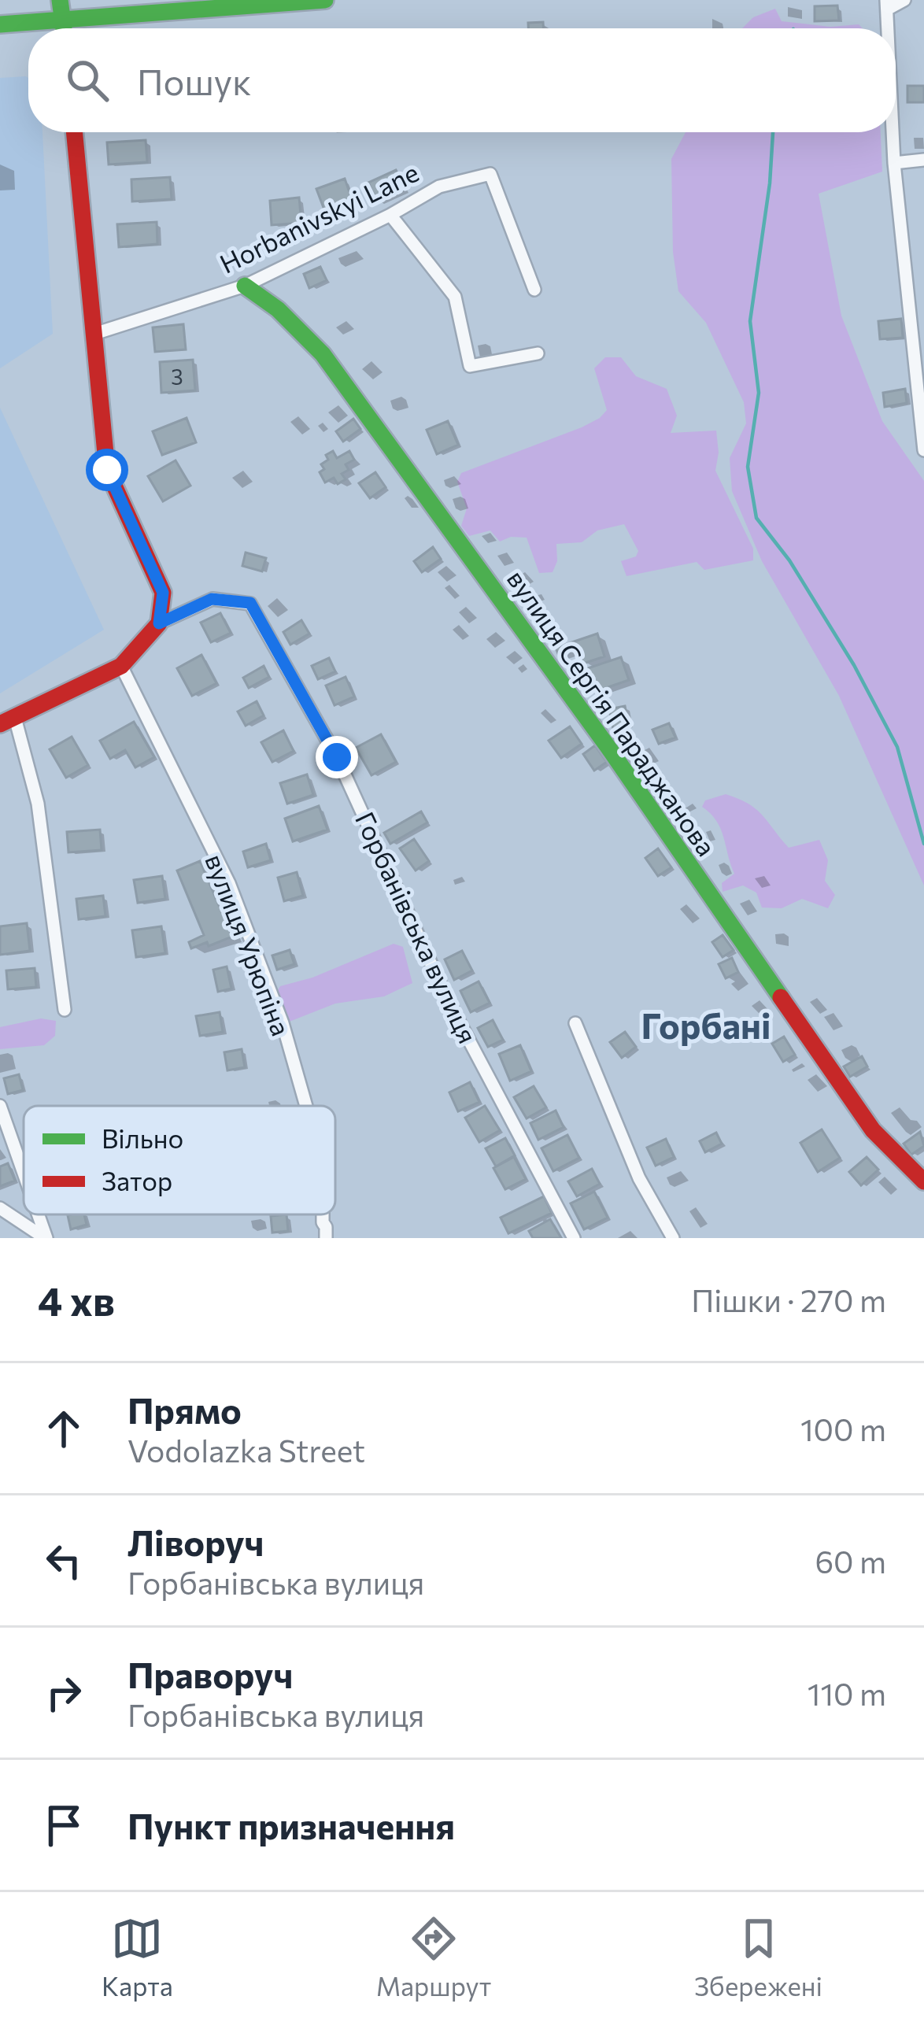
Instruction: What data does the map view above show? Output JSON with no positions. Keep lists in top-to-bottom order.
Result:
{
  "streets": {
    "street": [
      "Horbanivskyi Lane",
      "вулиця Сергія Параджанова",
      "Горбанівська вулиця",
      "вулиця Урюпіна"
    ]
  },
  "crossings": [
    ["Horbanivskyi Lane", "вулиця Сергія Параджанова"]
  ],
  "districts": ["Горбані"],
  "house_numbers": ["3"],
  "legend": ["Вільно", "Затор"],
  "page": {
    "search": "Пошук",
    "heading": ["4 хв", "Пішки · 270 m"],
    "list": [
      ["Прямо", "Vodolazka Street", "100 m"],
      ["Ліворуч", "Горбанівська вулиця", "60 m"],
      ["Праворуч", "Горбанівська вулиця", "110 m"],
      "Пункт призначення"
    ],
    "nav": ["Карта", "Маршрут", "Збережені"]
  }
}
